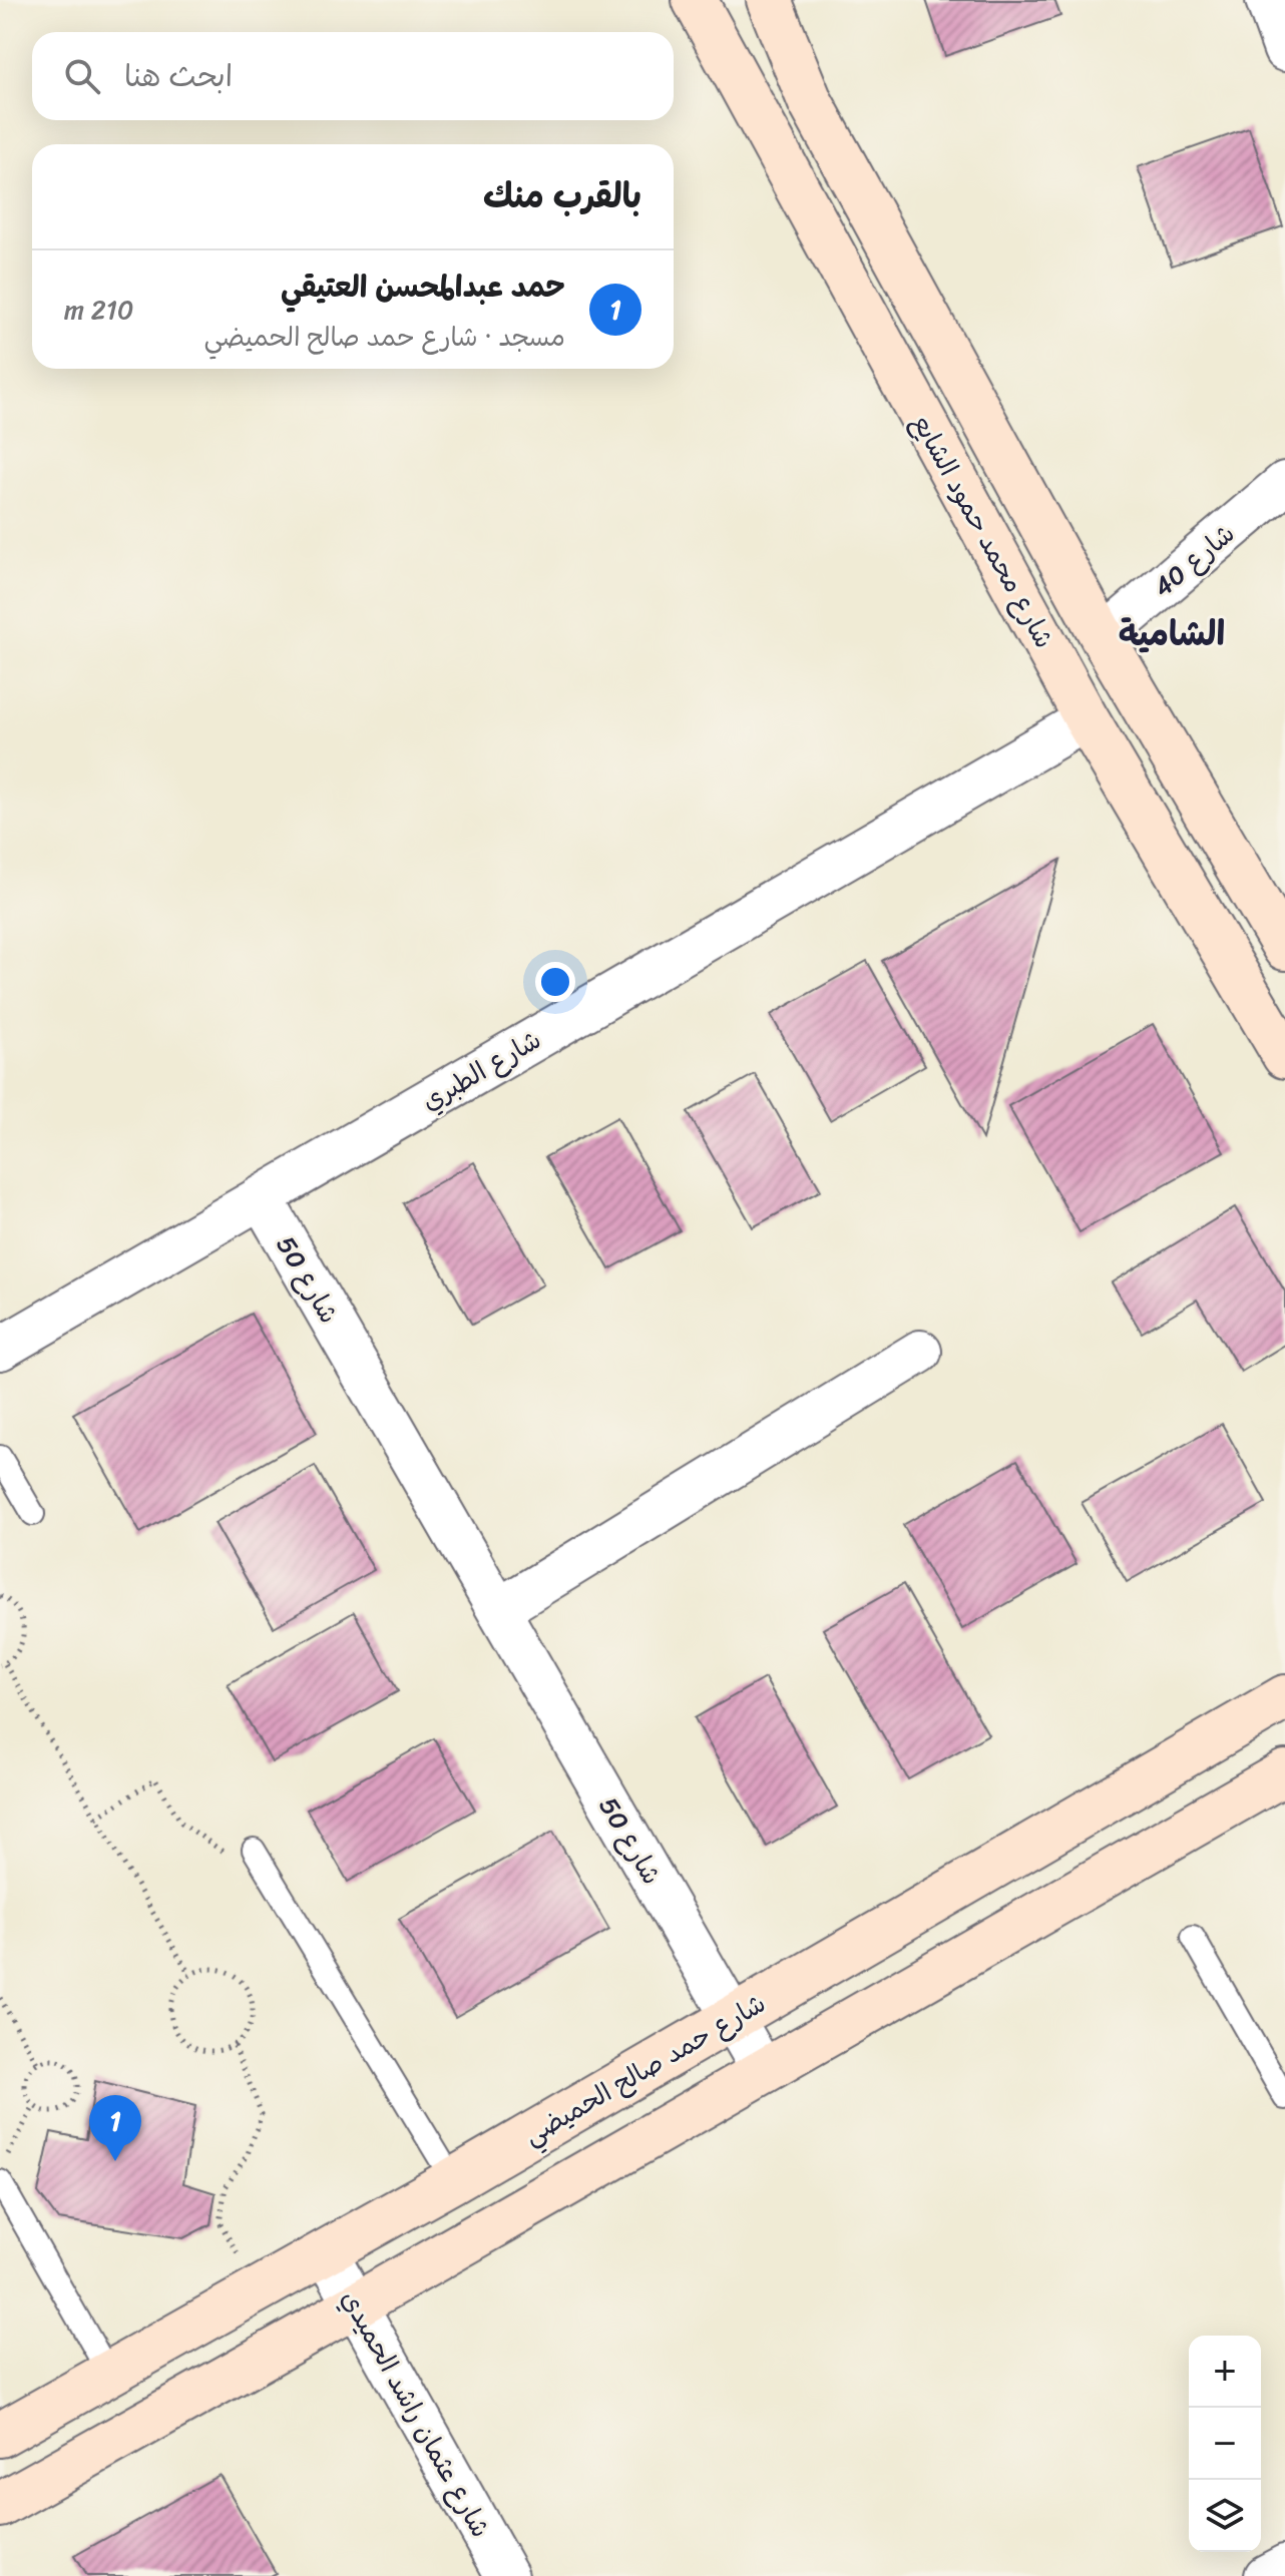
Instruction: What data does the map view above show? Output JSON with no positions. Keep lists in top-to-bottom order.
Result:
{
  "streets": {
    "street": [
      "شارع محمد حمود الشايع",
      "شارع 40",
      "شارع الطبري",
      "شارع 50",
      "شارع حمد صالح الحميضي",
      "شارع عثمان راشد الحميدي"
    ]
  },
  "crossings": [
    ["شارع محمد حمود الشايع", "شارع 40"],
    ["شارع محمد حمود الشايع", "شارع الطبري"],
    ["شارع الطبري", "شارع 50"],
    ["شارع 50", "شارع حمد صالح الحميضي"],
    ["شارع حمد صالح الحميضي", "شارع عثمان راشد الحميدي"]
  ],
  "districts": ["الشامية"],
  "page": {
    "search": "ابحث هنا",
    "heading": "بالقرب منك",
    "list": [
      {
        "mark": "1",
        "name": "حمد عبدالمحسن العتيقي",
        "note": "مسجد · شارع حمد صالح الحميضي",
        "value": "210 m"
      }
    ],
    "pins": "1",
    "map_buttons": ["+", "−"]
  }
}
